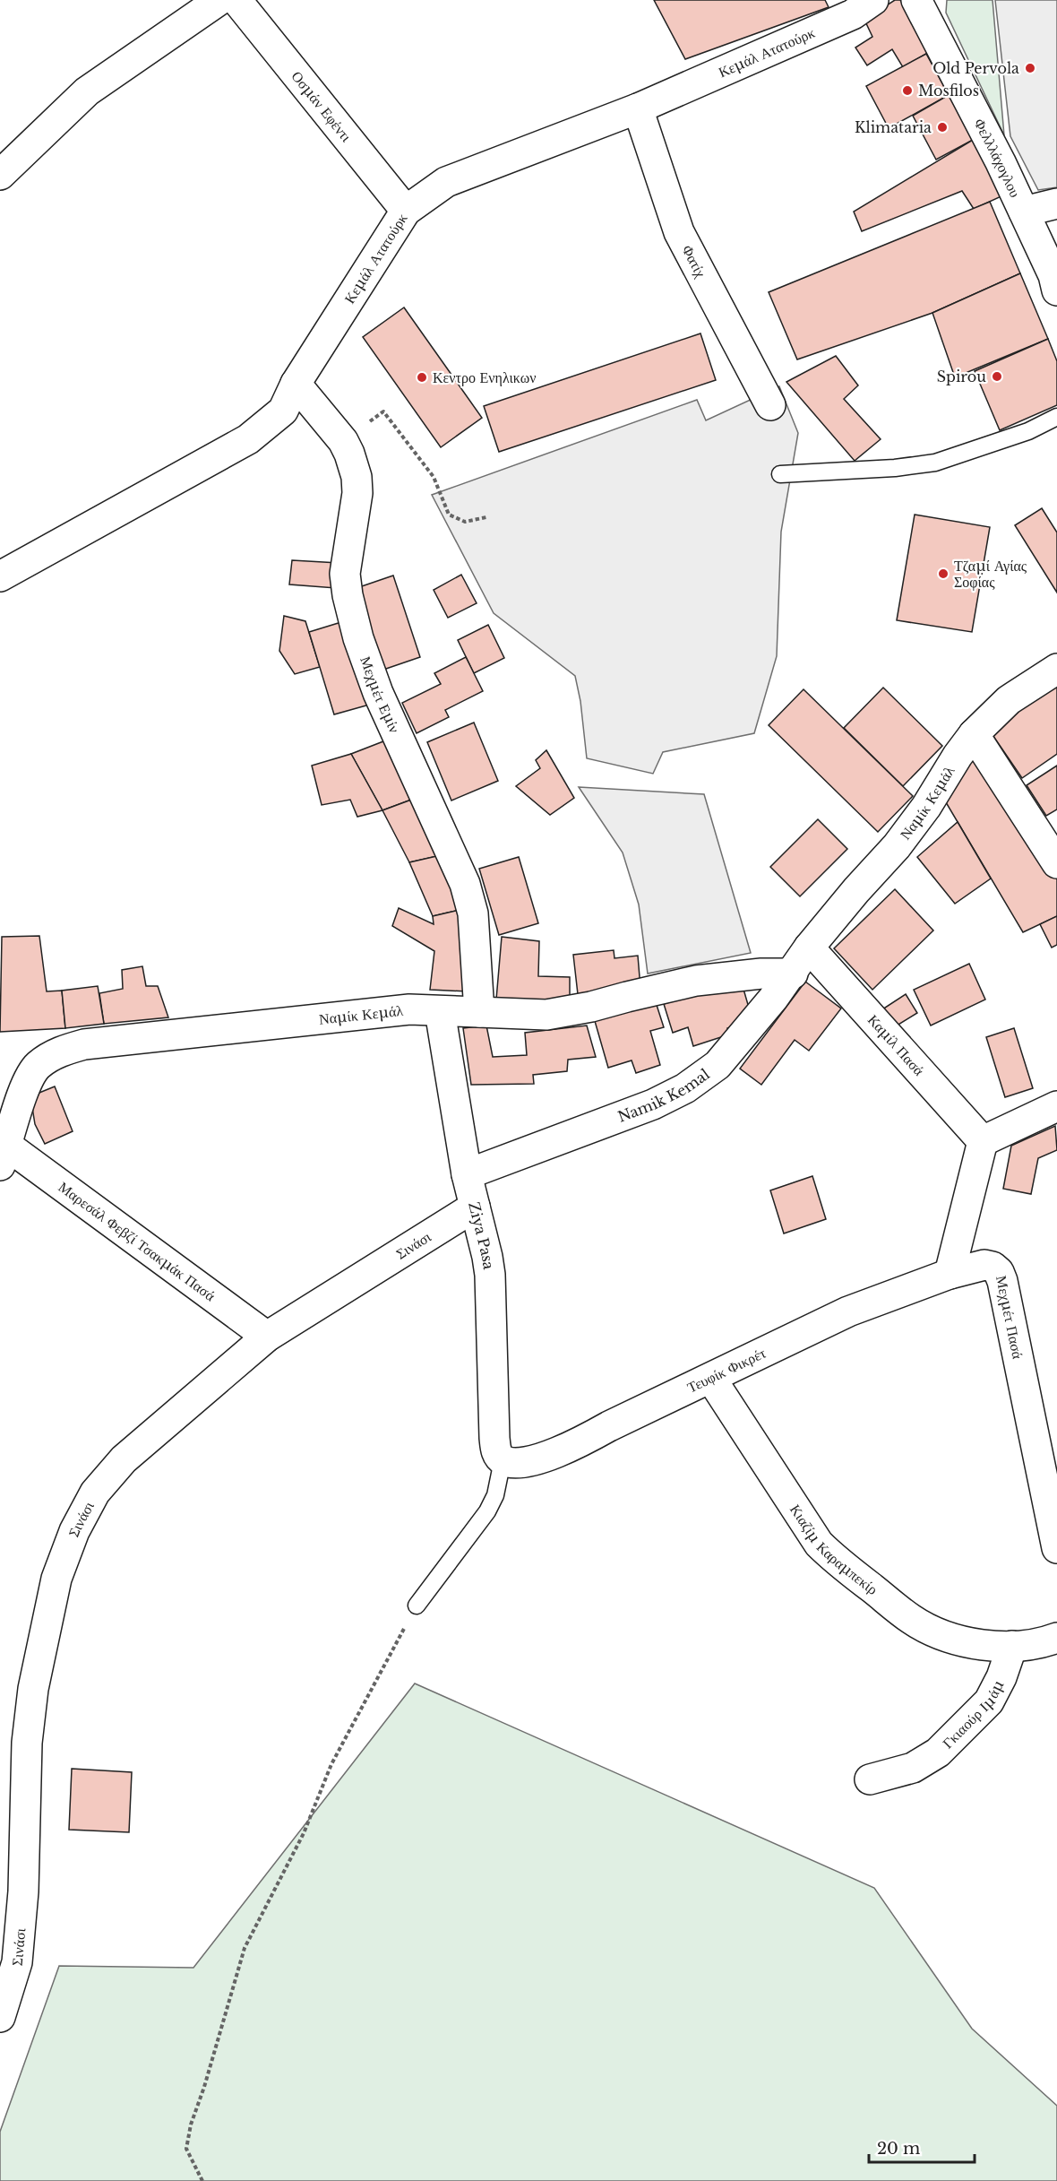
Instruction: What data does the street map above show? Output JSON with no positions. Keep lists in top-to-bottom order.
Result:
{
  "streets": {
    "street": [
      "Κεμάλ Ατατούρκ",
      "Οσμάν Εφέντι",
      "Φελλλάχογλου",
      "Φατίχ",
      "Μεχμέτ Εμίν",
      "Ναμίκ Κεμάλ",
      "Καμίλ Πασά",
      "Namik Kemal",
      "Ziya Pasa",
      "Μαρεσάλ Φεβζί Τσακμάκ Πασά",
      "Σινάσι",
      "Μεχμέτ Πασά",
      "Τευφίκ Φικρέτ",
      "Κιαζίμ Καραμπεκίρ",
      "Γκιαούρ Ιμάμ"
    ]
  },
  "crossings": [
    ["Κεμάλ Ατατούρκ", "Οσμάν Εφέντι"],
    ["Κεμάλ Ατατούρκ", "Φατίχ"],
    ["Κεμάλ Ατατούρκ", "Μεχμέτ Εμίν"],
    ["Μεχμέτ Εμίν", "Ναμίκ Κεμάλ"],
    ["Ναμίκ Κεμάλ", "Καμίλ Πασά"],
    ["Ναμίκ Κεμάλ", "Namik Kemal"],
    ["Ναμίκ Κεμάλ", "Ziya Pasa"],
    ["Ναμίκ Κεμάλ", "Μαρεσάλ Φεβζί Τσακμάκ Πασά"],
    ["Καμίλ Πασά", "Namik Kemal"],
    ["Namik Kemal", "Ziya Pasa"],
    ["Ziya Pasa", "Σινάσι"],
    ["Ziya Pasa", "Τευφίκ Φικρέτ"],
    ["Μαρεσάλ Φεβζί Τσακμάκ Πασά", "Σινάσι"],
    ["Μεχμέτ Πασά", "Τευφίκ Φικρέτ"],
    ["Τευφίκ Φικρέτ", "Κιαζίμ Καραμπεκίρ"],
    ["Κιαζίμ Καραμπεκίρ", "Γκιαούρ Ιμάμ"]
  ],
  "places": [
    "Old Pervola",
    "Mosfilos",
    "Klimataria",
    "Spirou",
    "Κεντρο Ενηλικων",
    "Τζαμί Αγίας Σοφίας"
  ],
  "scale_bar": "20 m"
}
